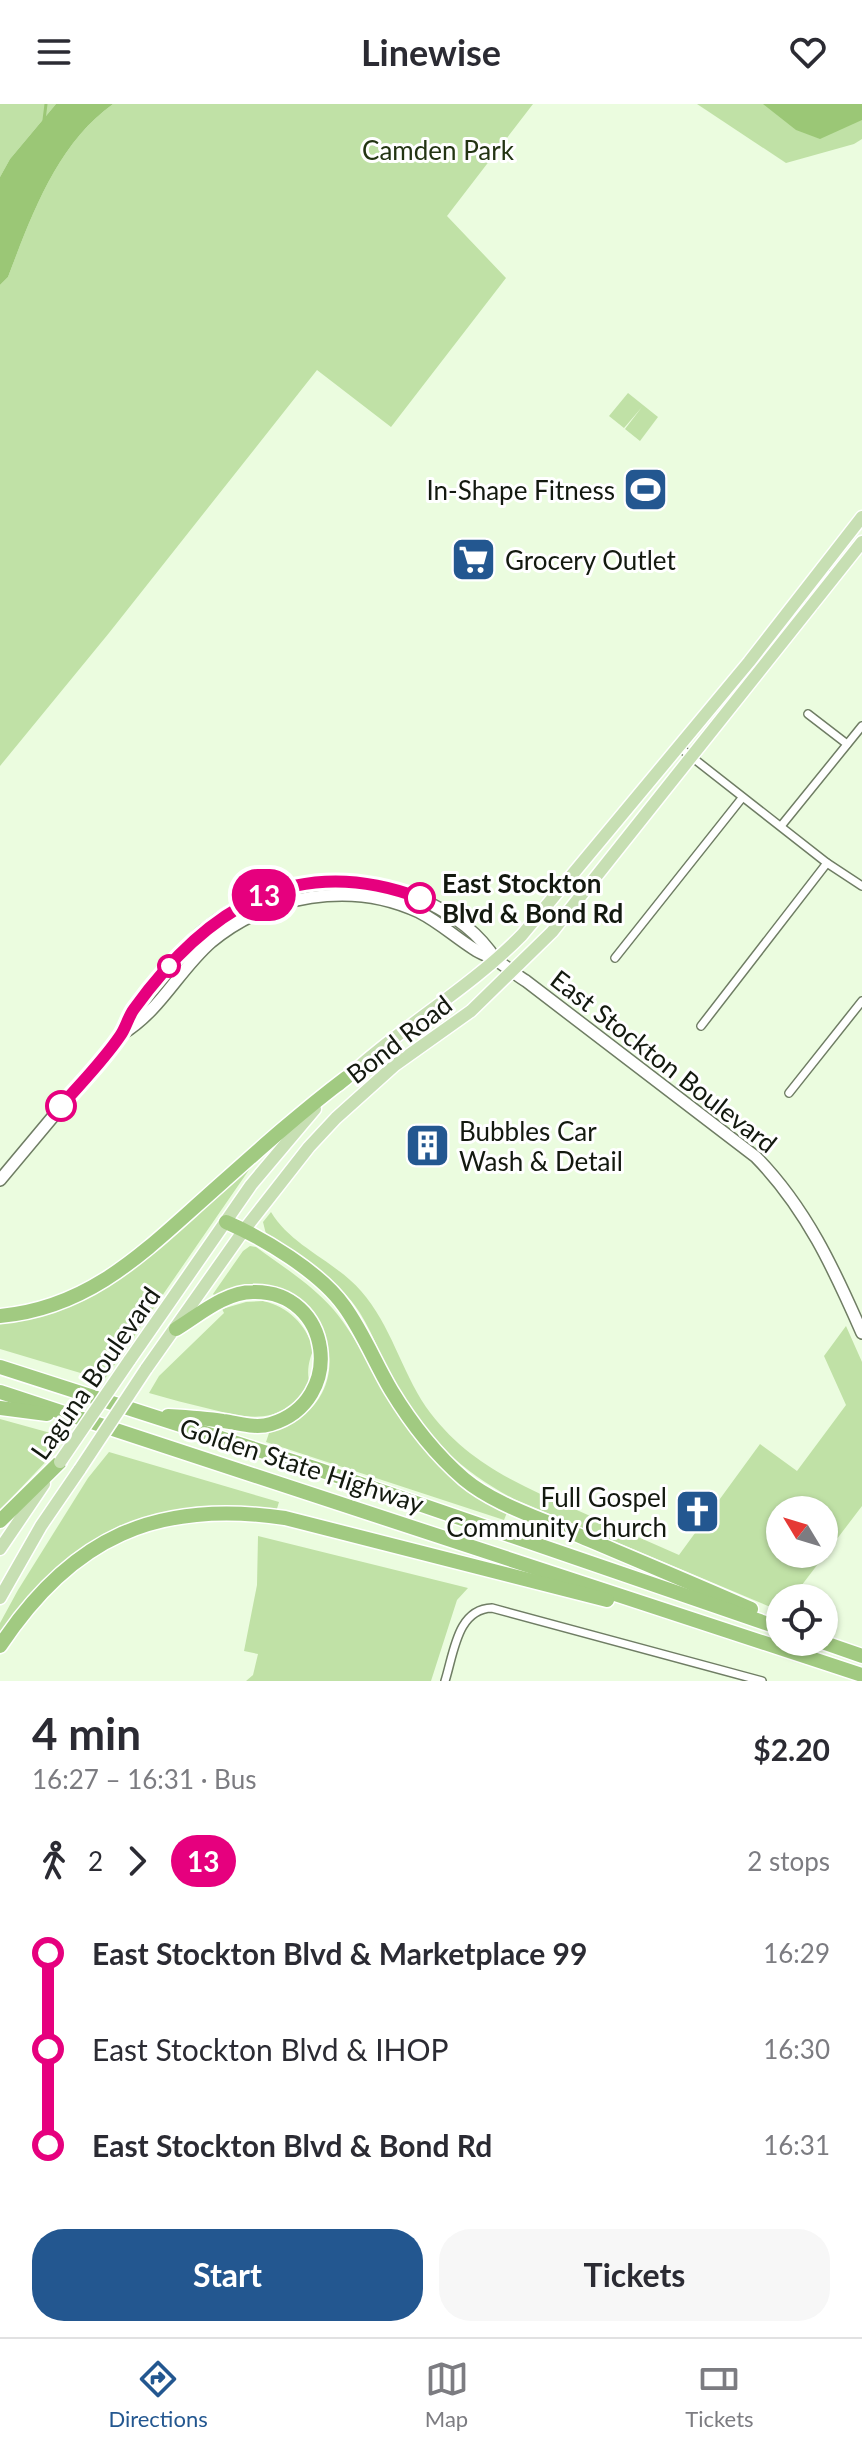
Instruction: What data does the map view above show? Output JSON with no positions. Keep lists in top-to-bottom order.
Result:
{
  "streets": {
    "highway": ["Golden State Highway"],
    "main road": ["Bond Road", "Laguna Boulevard"],
    "street": ["East Stockton Boulevard"]
  },
  "crossings": [
    ["Bond Road", "East Stockton Boulevard"],
    ["Bond Road", "Laguna Boulevard"]
  ],
  "parks": ["Camden Park"],
  "places": {
    "sports": ["In-Shape Fitness"],
    "supermarket": ["Grocery Outlet"],
    "other": ["East Stockton Blvd & Bond Rd"],
    "building": ["Bubbles Car Wash & Detail"],
    "church": ["Full Gospel Community Church"]
  },
  "lines": ["bus line 13"],
  "north": "top left",
  "page": {
    "header": "Linewise",
    "on_map": "13",
    "heading": ["4 min", "16:27 – 16:31 · Bus", "$2.20"],
    "legs": ["2", "13", "2 stops"],
    "list": [
      {
        "name": "East Stockton Blvd & Marketplace 99",
        "value": "16:29"
      },
      {
        "name": "East Stockton Blvd & IHOP",
        "value": "16:30"
      },
      {
        "name": "East Stockton Blvd & Bond Rd",
        "value": "16:31"
      }
    ],
    "buttons": ["Start", "Tickets"],
    "tabs": ["Directions", "Map", "Tickets"]
  }
}
